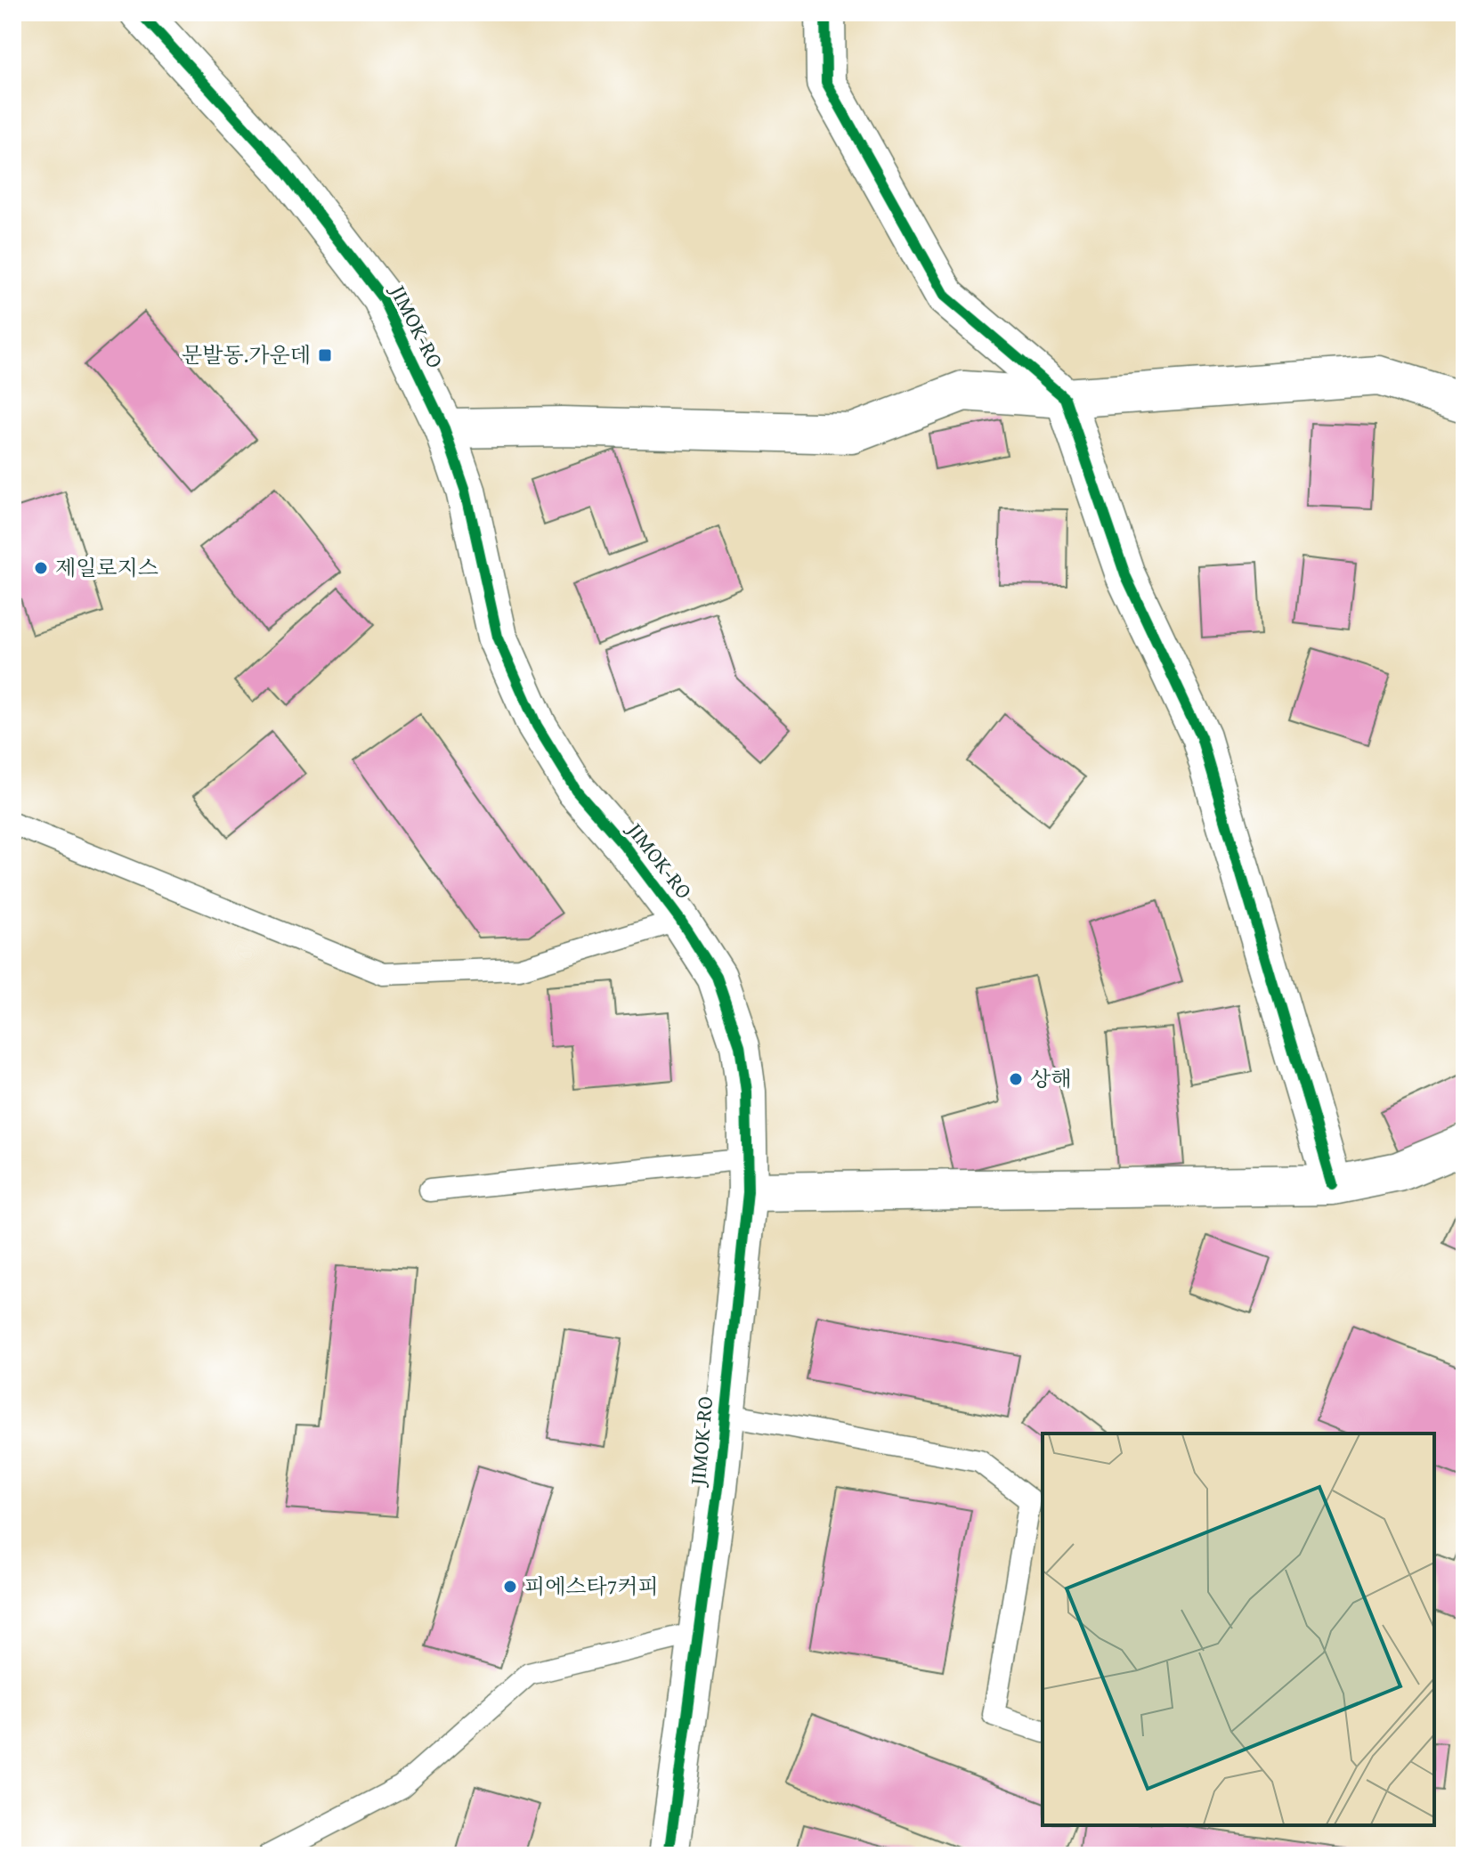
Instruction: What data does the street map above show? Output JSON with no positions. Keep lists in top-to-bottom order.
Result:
{
  "streets": {
    "street": ["JIMOK-RO"]
  },
  "places": {
    "transit": ["문발동.가운데"],
    "other": ["제일로지스", "상해", "피에스타7커피"]
  }
}
